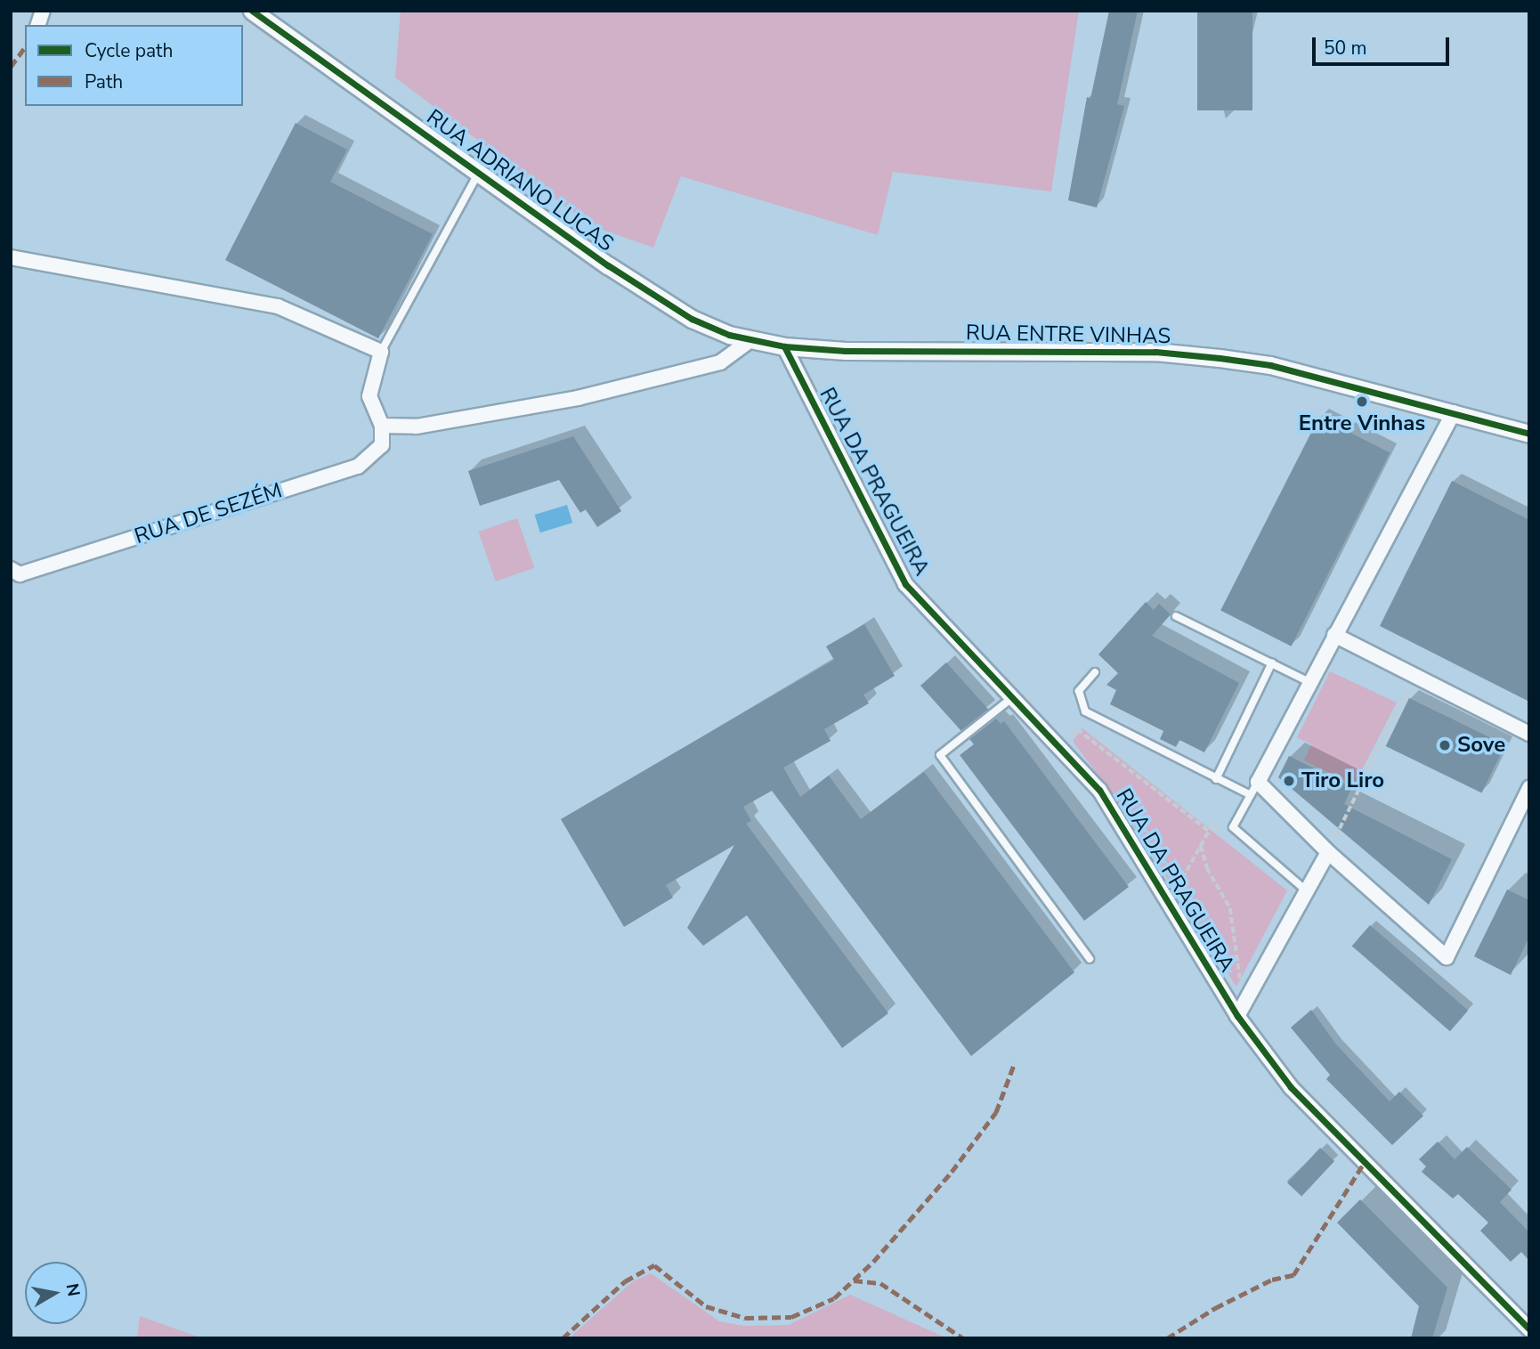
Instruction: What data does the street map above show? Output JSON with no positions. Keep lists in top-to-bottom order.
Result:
{
  "streets": {
    "street": [
      "RUA ADRIANO LUCAS",
      "RUA ENTRE VINHAS",
      "RUA DA PRAGUEIRA",
      "RUA DE SEZÉM"
    ]
  },
  "crossings": [
    ["RUA ADRIANO LUCAS", "RUA ENTRE VINHAS"],
    ["RUA ADRIANO LUCAS", "RUA DA PRAGUEIRA"],
    ["RUA ENTRE VINHAS", "RUA DA PRAGUEIRA"]
  ],
  "places": ["Entre Vinhas", "Sove", "Tiro Liro"],
  "legend": ["Cycle path", "Path"],
  "scale_bar": "50 m",
  "north": "right"
}
